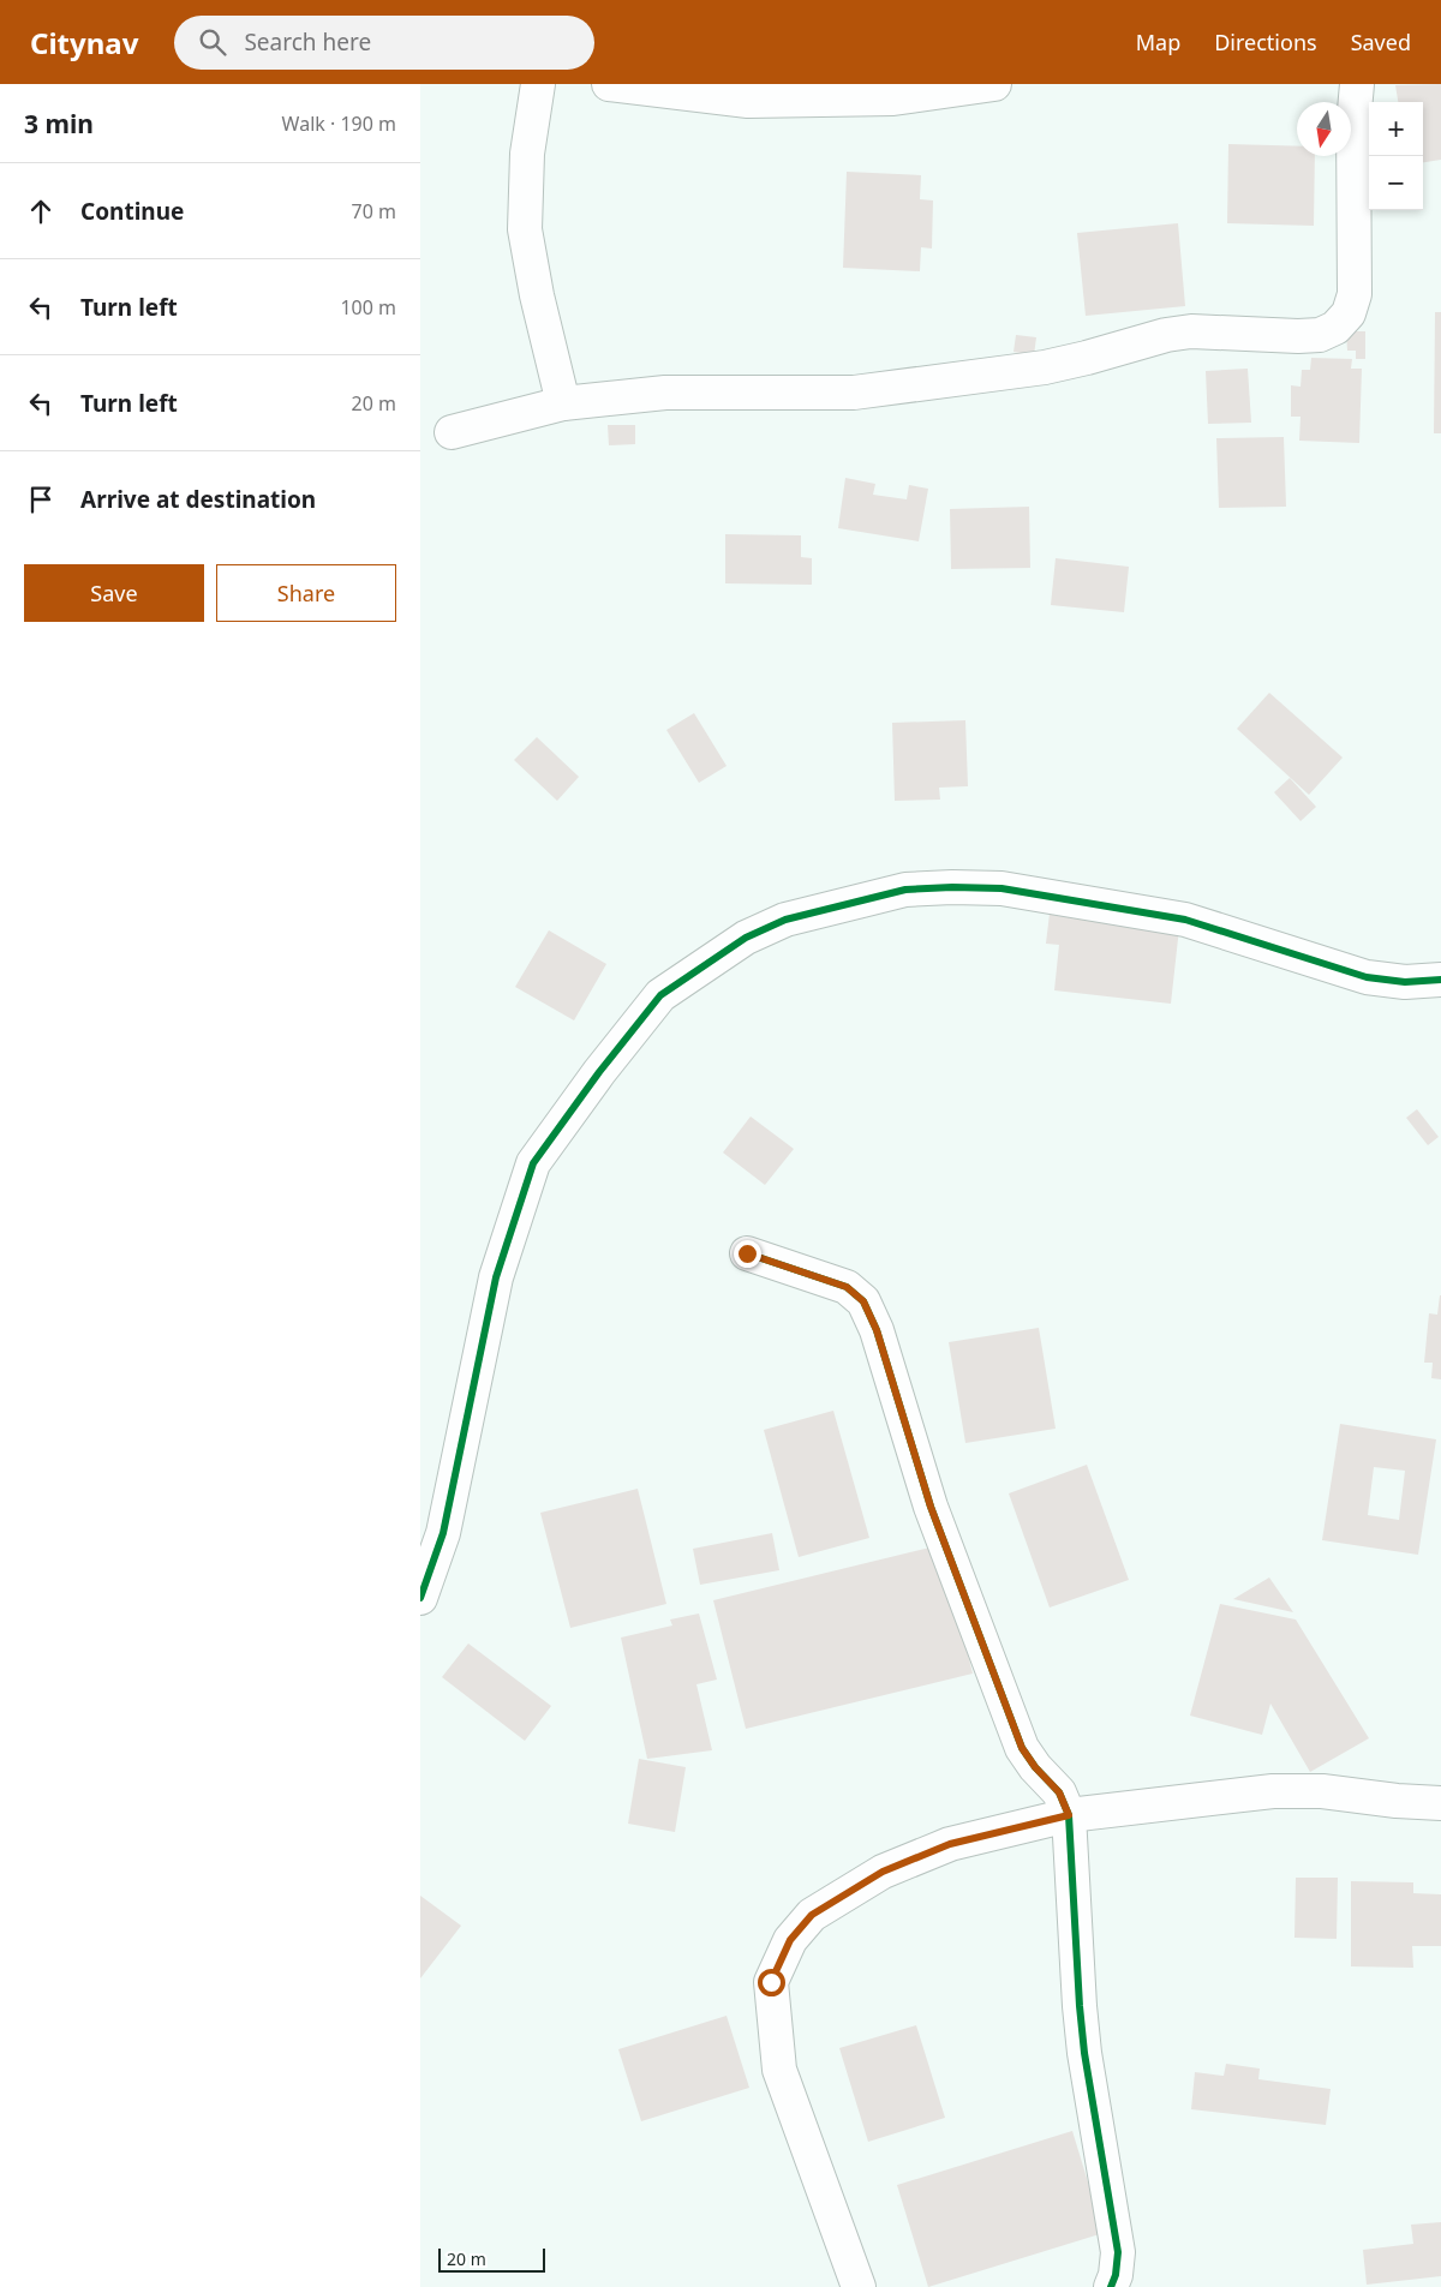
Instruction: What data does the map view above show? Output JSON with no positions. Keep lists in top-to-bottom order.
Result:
{
  "scale_bar": "20 m",
  "north": "bottom",
  "page": {
    "header": "Citynav",
    "search": "Search here",
    "nav": ["Map", "Directions", "Saved"],
    "heading": ["3 min", "Walk · 190 m"],
    "map_buttons": ["+", "−"],
    "list": [
      ["Continue", "70 m"],
      ["Turn left", "100 m"],
      ["Turn left", "20 m"],
      "Arrive at destination"
    ],
    "buttons": ["Save", "Share"],
    "scale": "20 m"
  }
}
